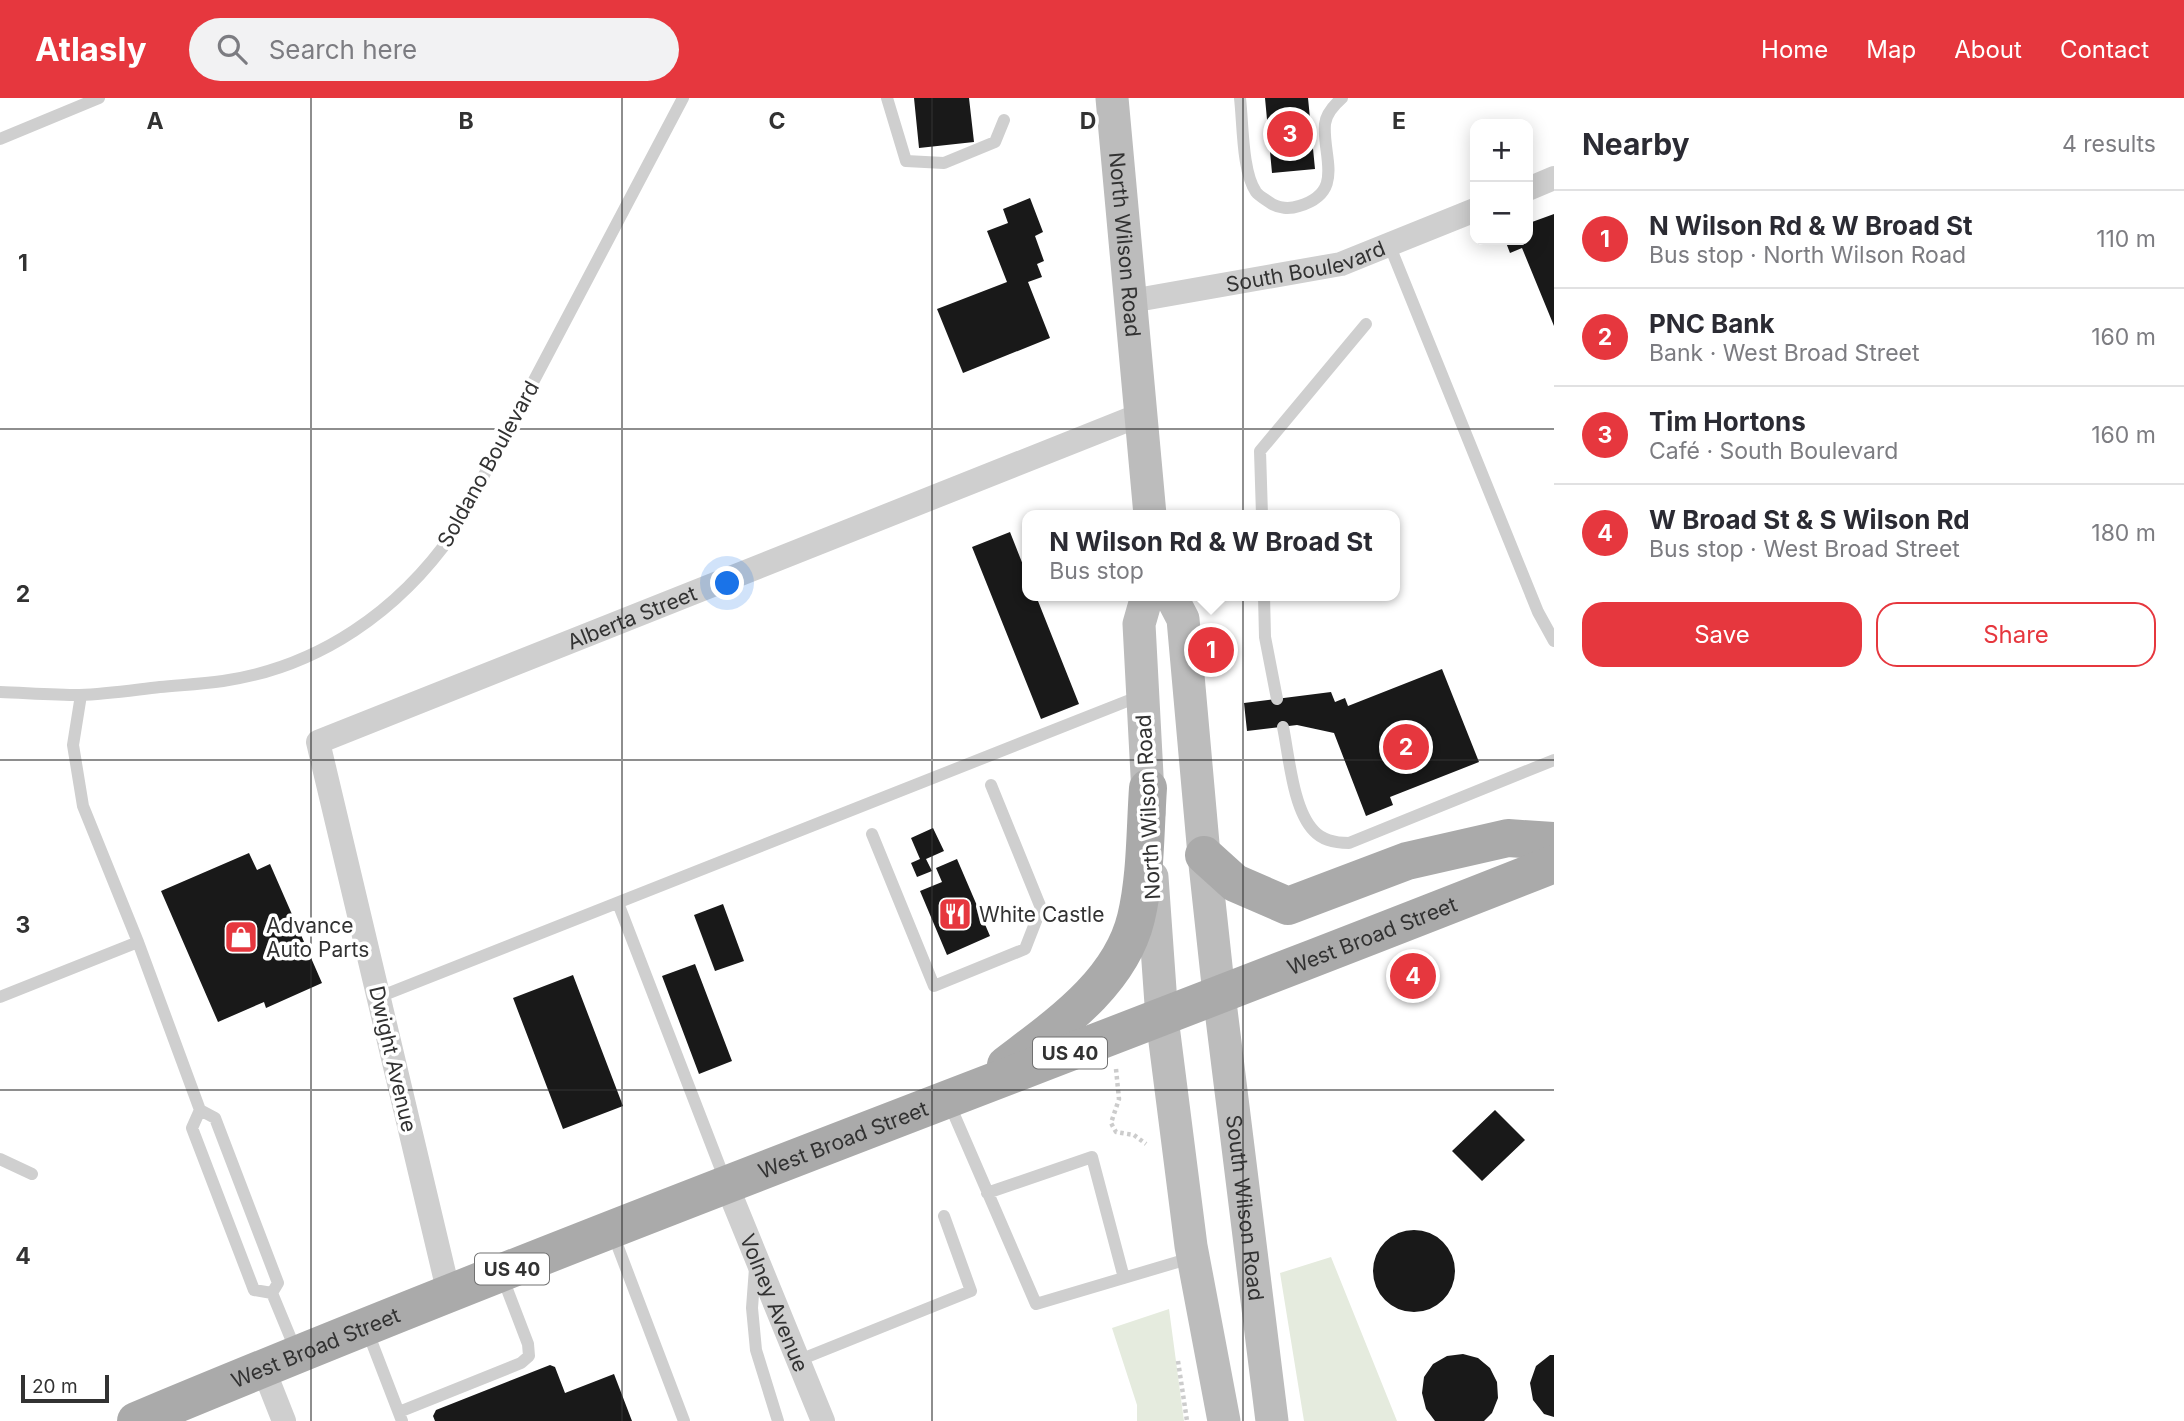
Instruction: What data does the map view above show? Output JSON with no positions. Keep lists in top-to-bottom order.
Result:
{
  "streets": {
    "main road": [
      "North Wilson Road",
      "West Broad Street",
      "US 40",
      "South Wilson Road"
    ],
    "street": [
      "South Boulevard",
      "Alberta Street",
      "Dwight Avenue",
      "Volney Avenue"
    ],
    "lane": ["Soldano Boulevard"]
  },
  "crossings": [
    ["North Wilson Road", "South Boulevard"],
    ["North Wilson Road", "Alberta Street"],
    ["North Wilson Road", "West Broad Street"],
    ["Alberta Street", "Dwight Avenue"],
    ["West Broad Street", "Dwight Avenue"],
    ["West Broad Street", "South Wilson Road"],
    ["West Broad Street", "Volney Avenue"]
  ],
  "places": {
    "restaurant": ["White Castle"],
    "shop": ["Advance Auto Parts"]
  },
  "scale_bar": "20 m",
  "page": {
    "header": "Atlasly",
    "search": "Search here",
    "nav": [
      "Home",
      "Map",
      "About",
      "Contact"
    ],
    "heading": ["Nearby", "4 results"],
    "pins": [
      "3",
      "1",
      "2",
      "4"
    ],
    "map_buttons": ["+", "−"],
    "list": [
      {
        "mark": "1",
        "name": "N Wilson Rd & W Broad St",
        "note": "Bus stop · North Wilson Road",
        "value": "110 m"
      },
      {
        "mark": "2",
        "name": "PNC Bank",
        "note": "Bank · West Broad Street",
        "value": "160 m"
      },
      {
        "mark": "3",
        "name": "Tim Hortons",
        "note": "Café · South Boulevard",
        "value": "160 m"
      },
      {
        "mark": "4",
        "name": "W Broad St & S Wilson Rd",
        "note": "Bus stop · West Broad Street",
        "value": "180 m"
      }
    ],
    "popup": ["N Wilson Rd & W Broad St", "Bus stop"],
    "buttons": ["Save", "Share"],
    "scale": "20 m"
  },
  "grid": {
    "columns": [
      "A",
      "B",
      "C",
      "D",
      "E"
    ],
    "rows": [
      "1",
      "2",
      "3",
      "4"
    ]
  }
}
